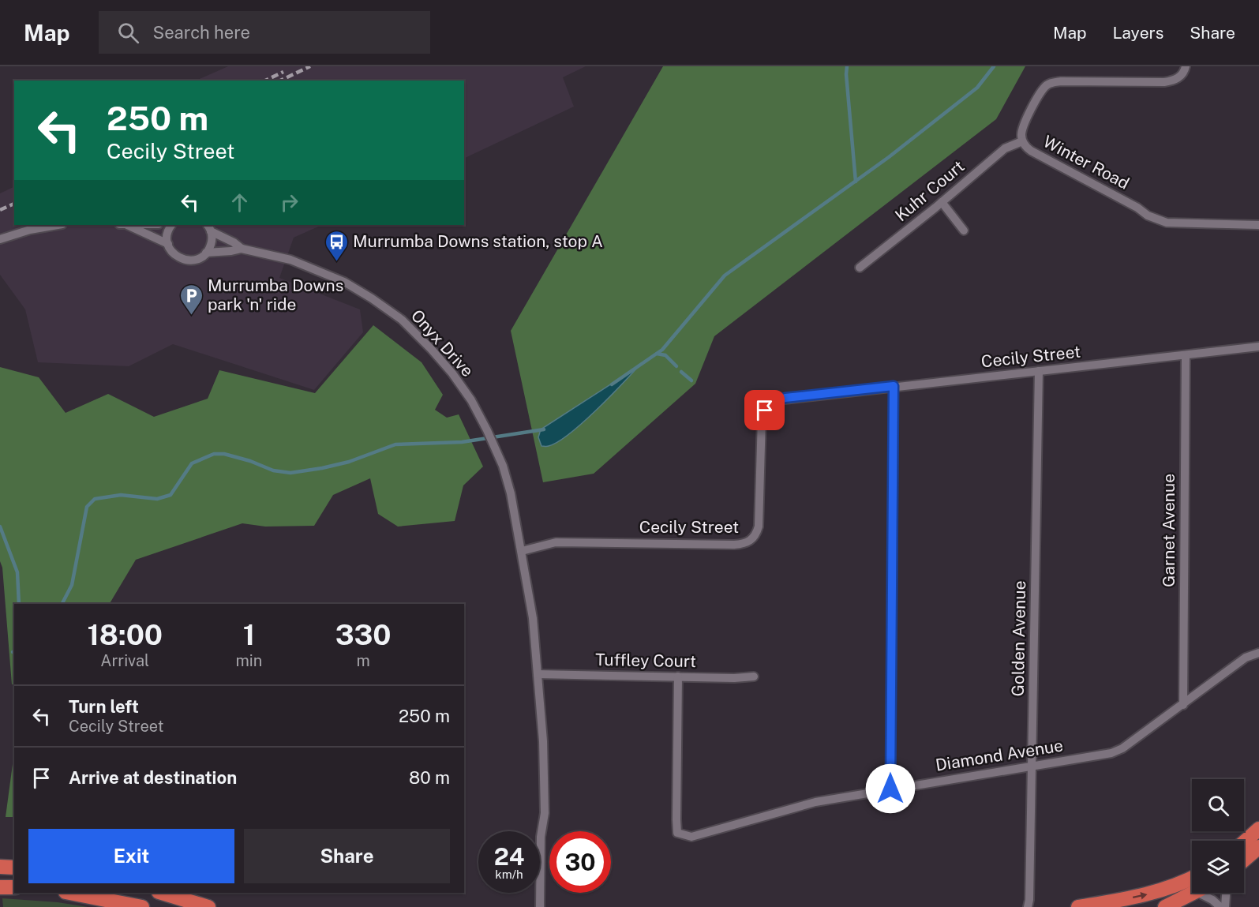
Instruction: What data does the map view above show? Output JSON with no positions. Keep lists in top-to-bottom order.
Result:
{
  "streets": {
    "street": [
      "Winter Road",
      "Kuhr Court",
      "Onyx Drive",
      "Cecily Street",
      "Garnet Avenue",
      "Golden Avenue",
      "Tuffley Court",
      "Diamond Avenue"
    ]
  },
  "crossings": [
    ["Winter Road", "Kuhr Court"],
    ["Onyx Drive", "Cecily Street"],
    ["Cecily Street", "Garnet Avenue"],
    ["Cecily Street", "Golden Avenue"],
    ["Garnet Avenue", "Diamond Avenue"],
    ["Golden Avenue", "Diamond Avenue"],
    ["Tuffley Court", "Diamond Avenue"]
  ],
  "places": {
    "bus stop": ["Murrumba Downs station, stop A"],
    "parking": ["Murrumba Downs park 'n' ride"]
  },
  "page": {
    "header": "Map",
    "search": "Search here",
    "nav": ["Map", "Layers", "Share"],
    "turn": ["250 m", "Cecily Street"],
    "eta": [
      "18:00",
      "Arrival",
      "1",
      "min",
      "330",
      "m"
    ],
    "list": [
      {
        "name": "Turn left",
        "note": "Cecily Street",
        "value": "250 m"
      },
      {
        "name": "Arrive at destination",
        "value": "80 m"
      }
    ],
    "buttons": ["Exit", "Share"],
    "speed": "24 km/h",
    "limit": "30"
  }
}
